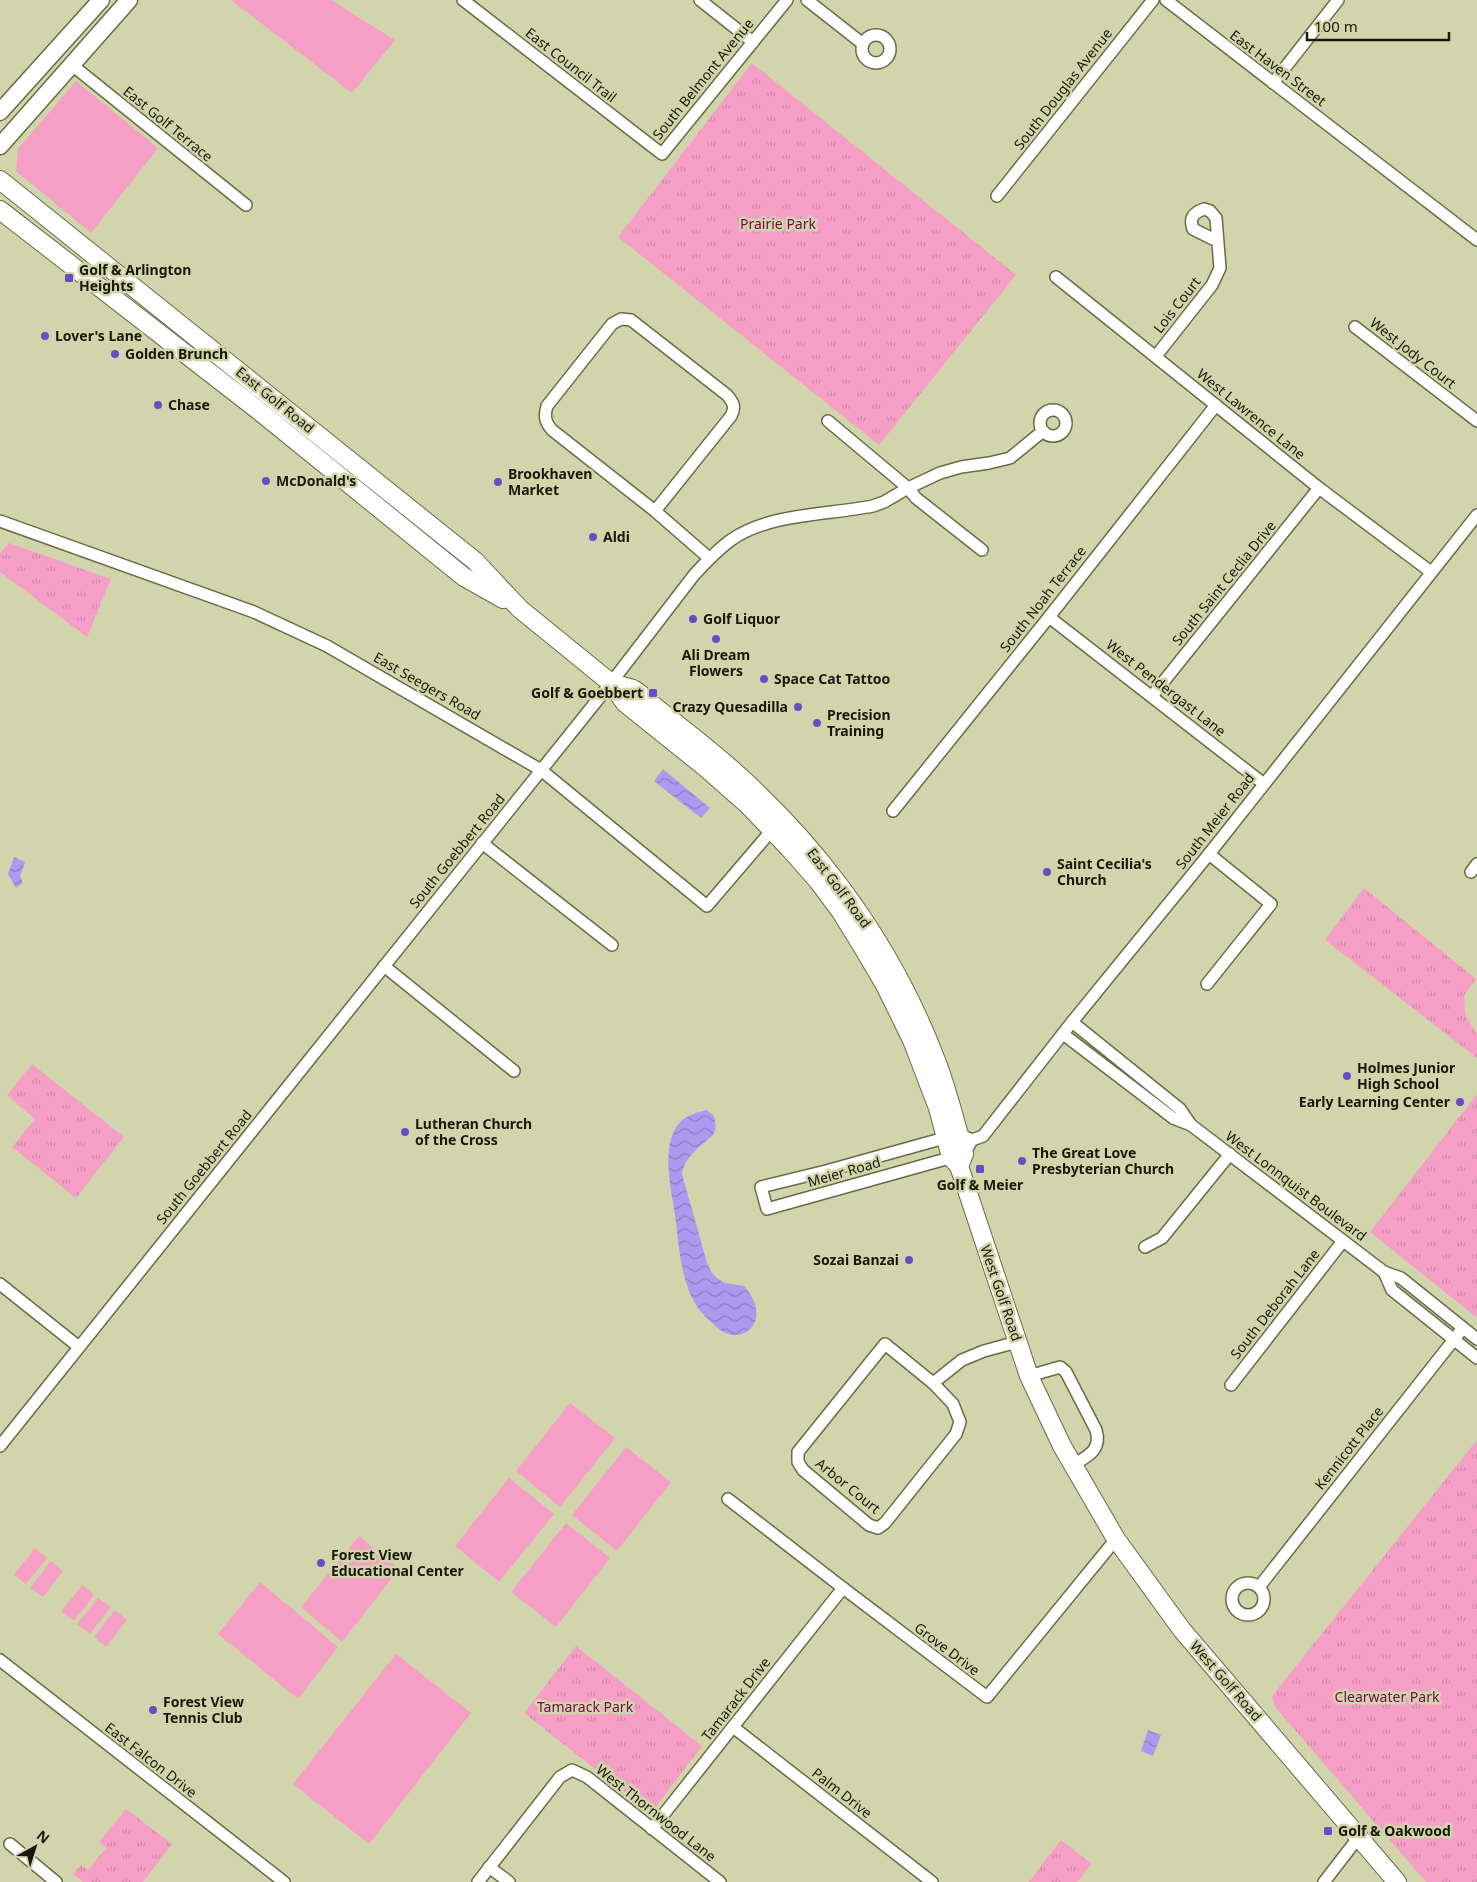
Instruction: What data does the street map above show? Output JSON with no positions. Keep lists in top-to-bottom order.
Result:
{
  "streets": {
    "main road": ["East Golf Road", "West Golf Road"],
    "street": [
      "East Council Trail",
      "East Haven Street",
      "South Belmont Avenue",
      "South Douglas Avenue",
      "East Golf Terrace",
      "Lois Court",
      "West Jody Court",
      "West Lawrence Lane",
      "South Saint Ceclia Drive",
      "South Noah Terrace",
      "East Seegers Road",
      "West Pendergast Lane",
      "South Meier Road",
      "South Goebbert Road",
      "Meier Road",
      "West Lonnquist Boulevard",
      "South Deborah Lane",
      "Kennicott Place",
      "Arbor Court",
      "Grove Drive",
      "Tamarack Drive",
      "East Falcon Drive",
      "Palm Drive",
      "West Thornwood Lane"
    ]
  },
  "crossings": [
    ["East Council Trail", "South Belmont Avenue"],
    ["Lois Court", "West Lawrence Lane"],
    ["East Golf Road", "East Seegers Road"],
    ["East Golf Road", "South Meier Road"],
    ["East Golf Road", "South Goebbert Road"],
    ["East Golf Road", "Meier Road"],
    ["East Golf Road", "West Golf Road"],
    ["West Lawrence Lane", "South Saint Ceclia Drive"],
    ["West Lawrence Lane", "South Noah Terrace"],
    ["West Lawrence Lane", "South Meier Road"],
    ["South Saint Ceclia Drive", "West Pendergast Lane"],
    ["South Noah Terrace", "West Pendergast Lane"],
    ["East Seegers Road", "South Goebbert Road"],
    ["West Pendergast Lane", "South Meier Road"],
    ["South Meier Road", "Meier Road"],
    ["South Meier Road", "West Lonnquist Boulevard"],
    ["West Lonnquist Boulevard", "South Deborah Lane"],
    ["West Lonnquist Boulevard", "Kennicott Place"],
    ["West Golf Road", "Grove Drive"],
    ["Grove Drive", "Tamarack Drive"],
    ["Tamarack Drive", "Palm Drive"],
    ["Tamarack Drive", "West Thornwood Lane"]
  ],
  "parks": ["Prairie Park", "Clearwater Park", "Tamarack Park"],
  "places": {
    "transit": [
      "Golf & Arlington Heights",
      "Golf & Goebbert",
      "Golf & Meier",
      "Golf & Oakwood"
    ],
    "other": [
      "Lover's Lane",
      "Golden Brunch",
      "Chase",
      "McDonald's",
      "Brookhaven Market",
      "Aldi",
      "Golf Liquor",
      "Ali Dream Flowers",
      "Space Cat Tattoo",
      "Crazy Quesadilla",
      "Precision Training",
      "Saint Cecilia's Church",
      "Holmes Junior High School",
      "Early Learning Center",
      "Lutheran Church of the Cross",
      "The Great Love Presbyterian Church",
      "Sozai Banzai",
      "Forest View Educational Center",
      "Forest View Tennis Club"
    ]
  },
  "scale_bar": "100 m",
  "north": "top right"
}
